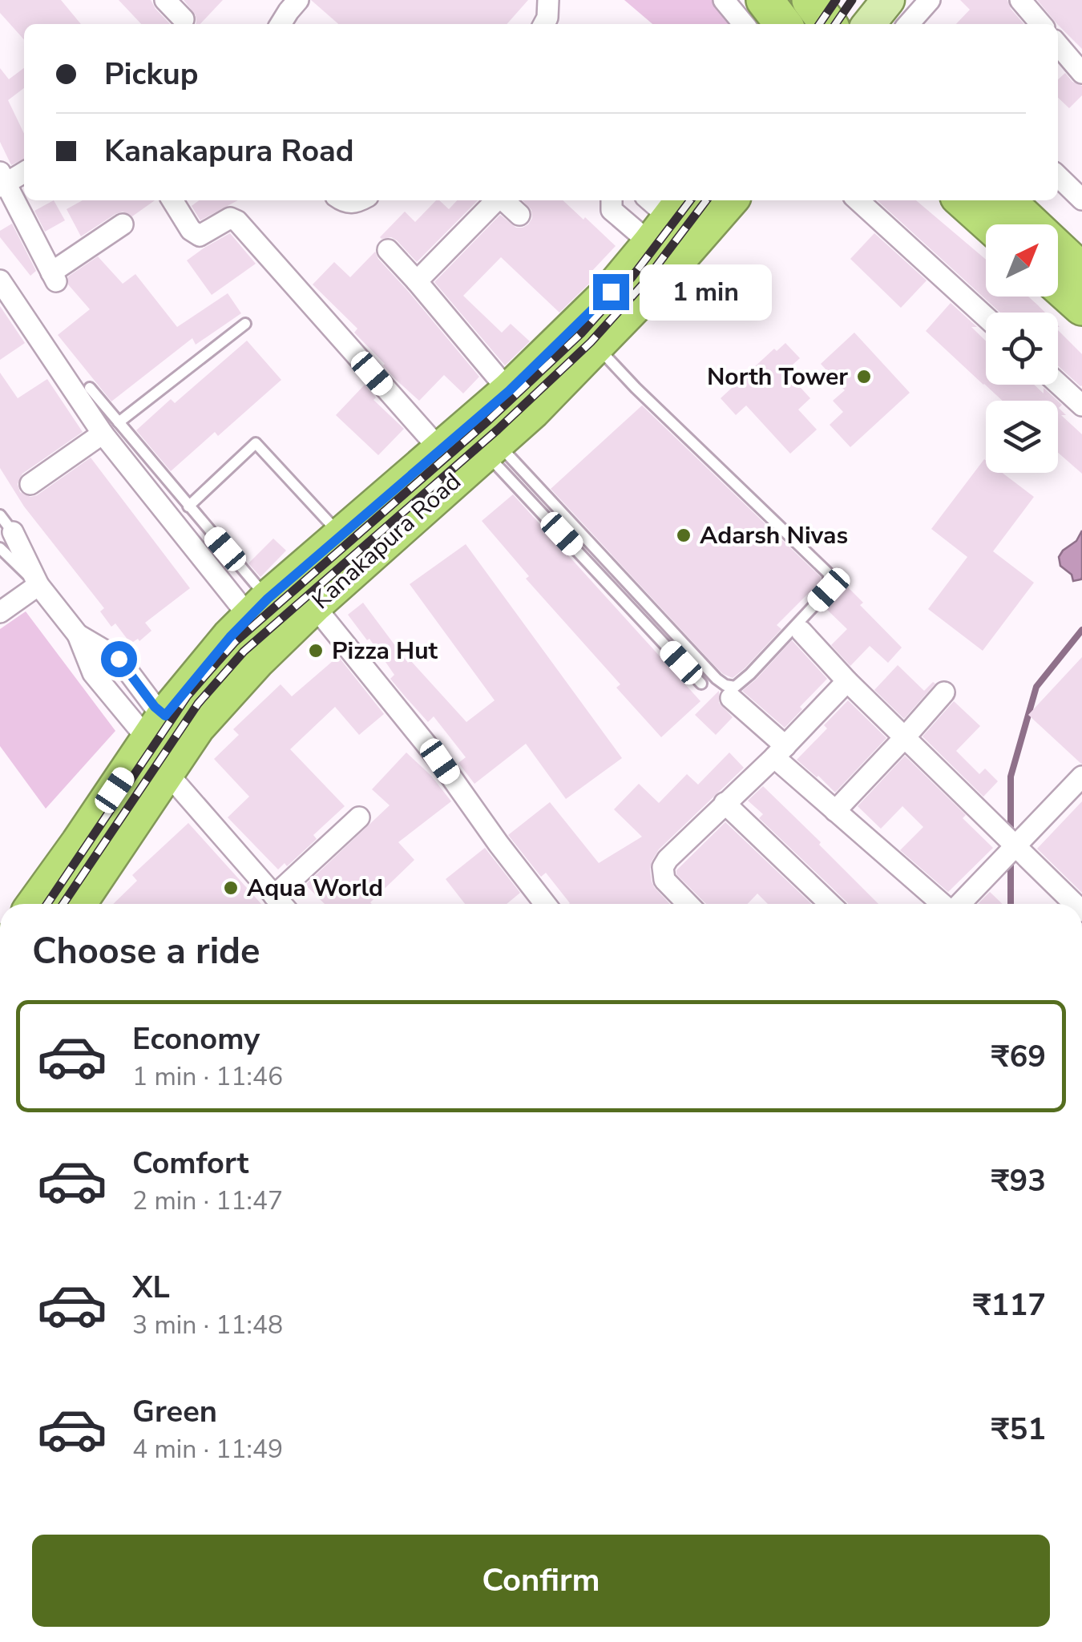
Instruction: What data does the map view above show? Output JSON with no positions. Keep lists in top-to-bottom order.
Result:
{
  "streets": {
    "highway": ["Kanakapura Road"]
  },
  "places": [
    "North Tower",
    "Adarsh Nivas",
    "Pizza Hut",
    "Aqua World"
  ],
  "north": "top right",
  "page": {
    "banner": ["Pickup", "Kanakapura Road"],
    "bubble": "1 min",
    "heading": "Choose a ride",
    "list": [
      {
        "name": "Economy",
        "note": "1 min · 11:46",
        "value": "₹69"
      },
      {
        "name": "Comfort",
        "note": "2 min · 11:47",
        "value": "₹93"
      },
      {
        "name": "XL",
        "note": "3 min · 11:48",
        "value": "₹117"
      },
      {
        "name": "Green",
        "note": "4 min · 11:49",
        "value": "₹51"
      }
    ],
    "buttons": "Confirm"
  }
}
